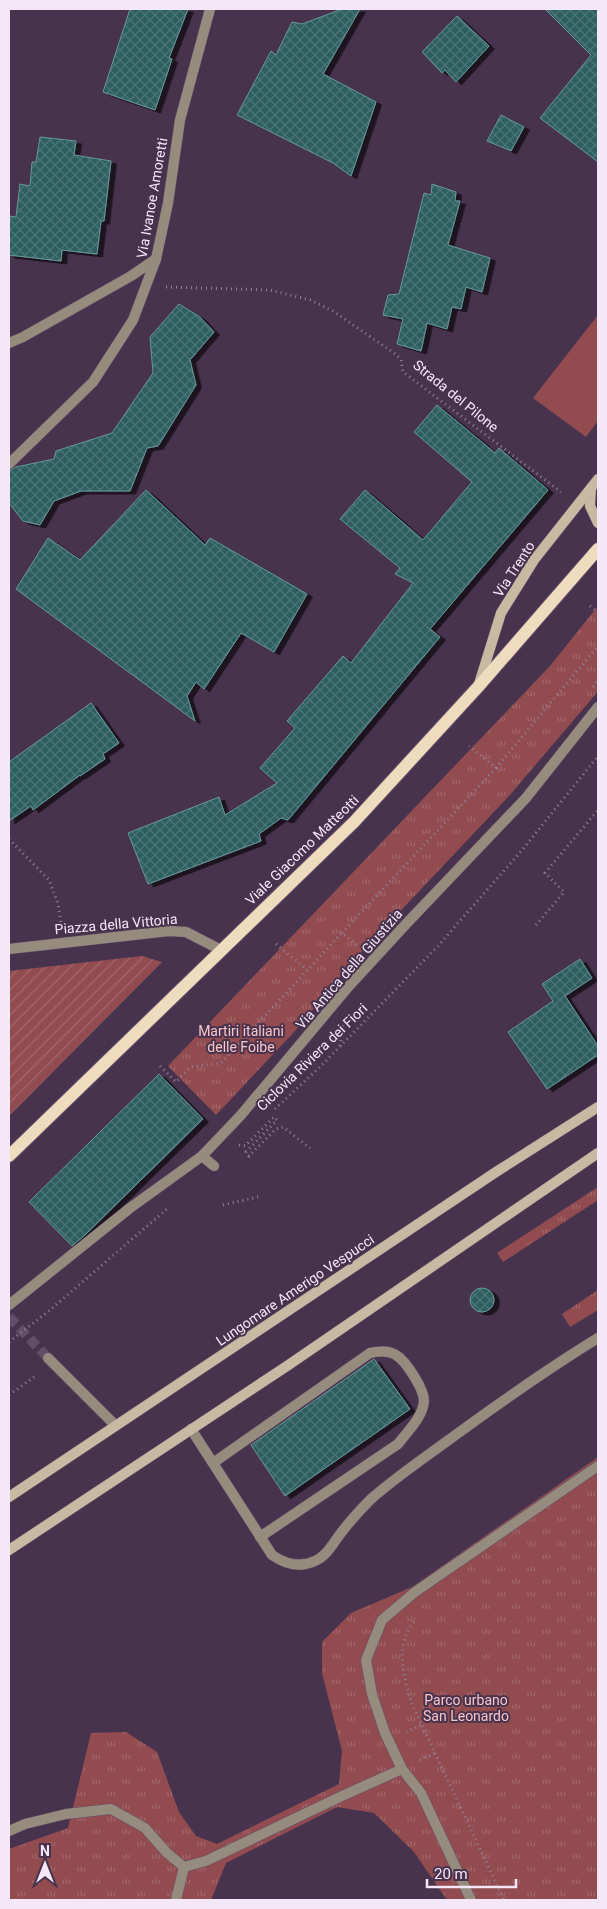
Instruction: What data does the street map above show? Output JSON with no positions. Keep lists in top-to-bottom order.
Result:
{
  "streets": {
    "main road": ["Via Trento", "Viale Giacomo Matteotti", "Lungomare Amerigo Vespucci"],
    "street": ["Via Ivanoe Amoretti", "Piazza della Vittoria", "Via Antica della Giustizia"],
    "path": ["Strada del Pilone", "Ciclovia Riviera dei Fiori"]
  },
  "crossings": [
    ["Via Ivanoe Amoretti", "Strada del Pilone"],
    ["Strada del Pilone", "Via Trento"],
    ["Via Trento", "Viale Giacomo Matteotti"],
    ["Viale Giacomo Matteotti", "Piazza della Vittoria"]
  ],
  "parks": ["Martiri italiani delle Foibe", "Parco urbano San Leonardo"],
  "scale_bar": "20 m",
  "north": "top"
}
